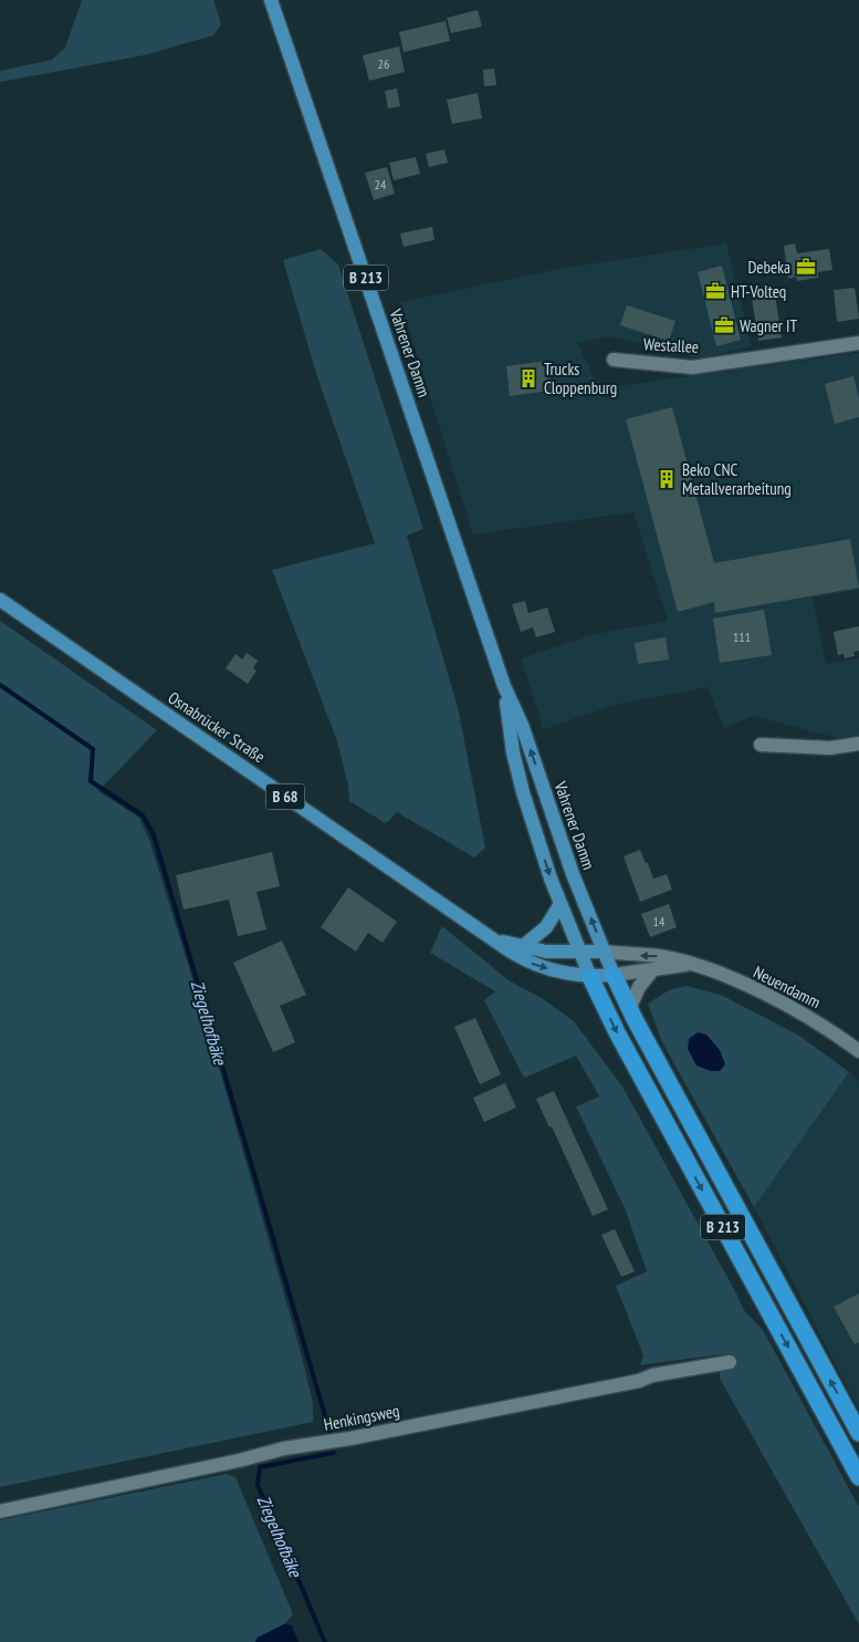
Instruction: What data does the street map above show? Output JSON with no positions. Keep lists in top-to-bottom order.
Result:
{
  "streets": {
    "highway": ["B 213"],
    "main road": ["Vahrener Damm", "Osnabrücker Straße", "B 68"],
    "street": ["Westallee", "Neuendamm", "Henkingsweg"]
  },
  "crossings": [
    ["B 213", "Vahrener Damm"],
    ["B 213", "Osnabrücker Straße"],
    ["Vahrener Damm", "Osnabrücker Straße"],
    ["Vahrener Damm", "Neuendamm"],
    ["Osnabrücker Straße", "Neuendamm"]
  ],
  "water": ["Ziegelhofbäke"],
  "places": {
    "office": ["Debeka", "HT-Volteq", "Wagner IT"],
    "building": ["Trucks Cloppenburg", "Beko CNC Metallverarbeitung"]
  },
  "house_numbers": [
    "26",
    "24",
    "111",
    "14"
  ]
}
